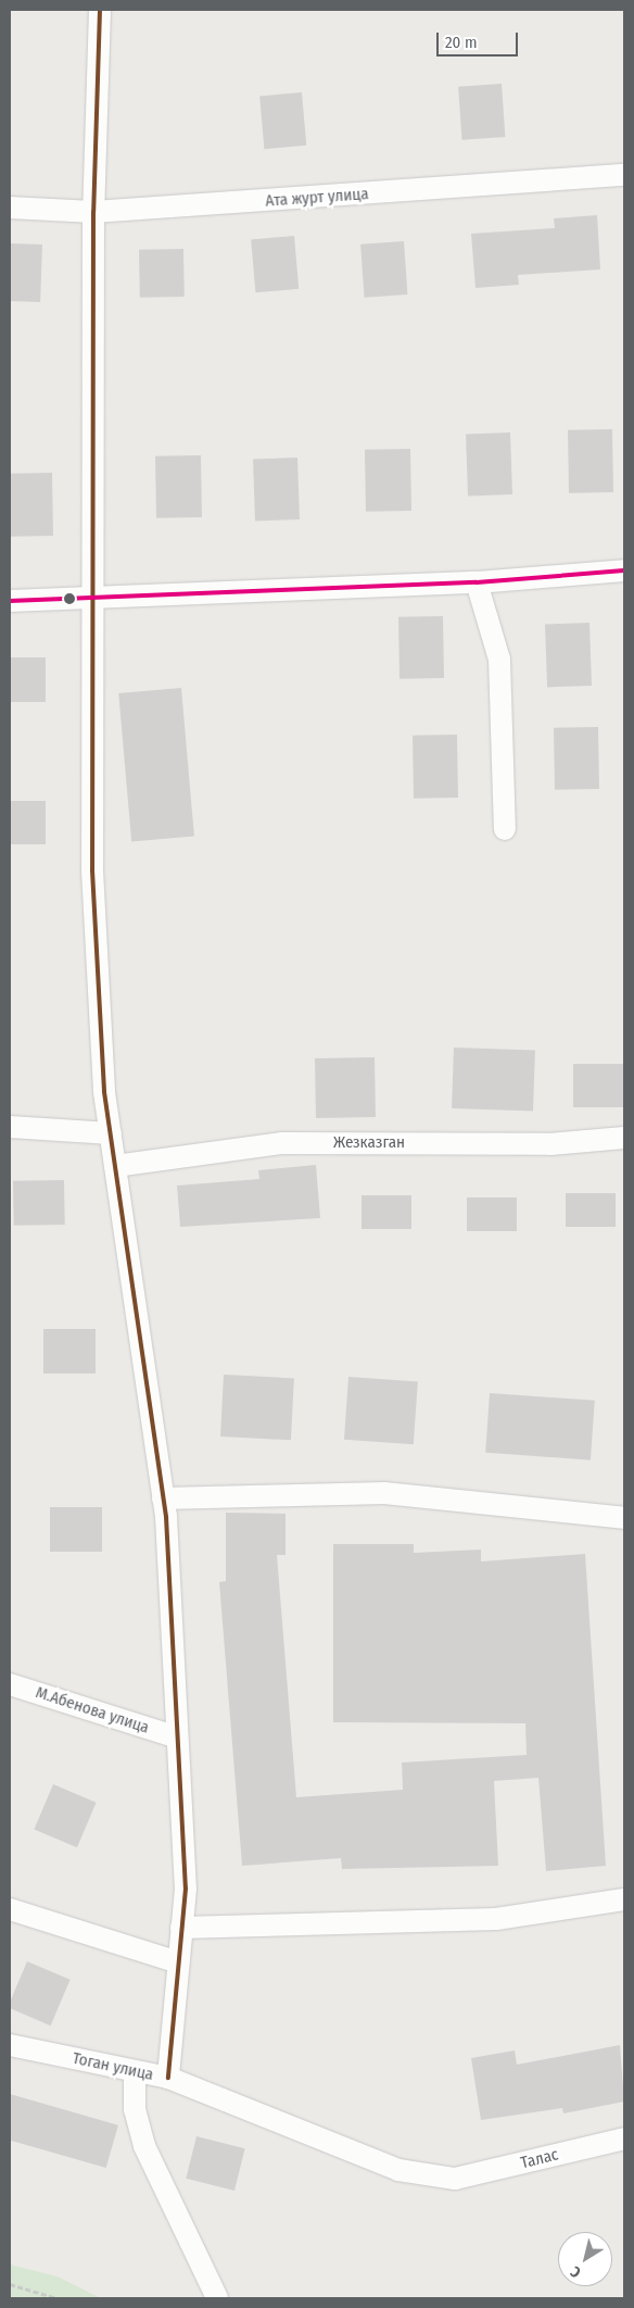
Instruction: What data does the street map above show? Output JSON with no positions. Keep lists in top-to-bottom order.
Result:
{
  "streets": {
    "street": [
      "Ата журт улица",
      "Жезказган",
      "М.Абенова улица",
      "Тоган улица",
      "Талас"
    ]
  },
  "crossings": [
    ["Ата журт улица", "М.Абенова улица"],
    ["Жезказган", "М.Абенова улица"],
    ["М.Абенова улица", "Тоган улица"],
    ["Тоган улица", "Талас"]
  ],
  "scale_bar": "20 m",
  "north": "bottom left"
}
